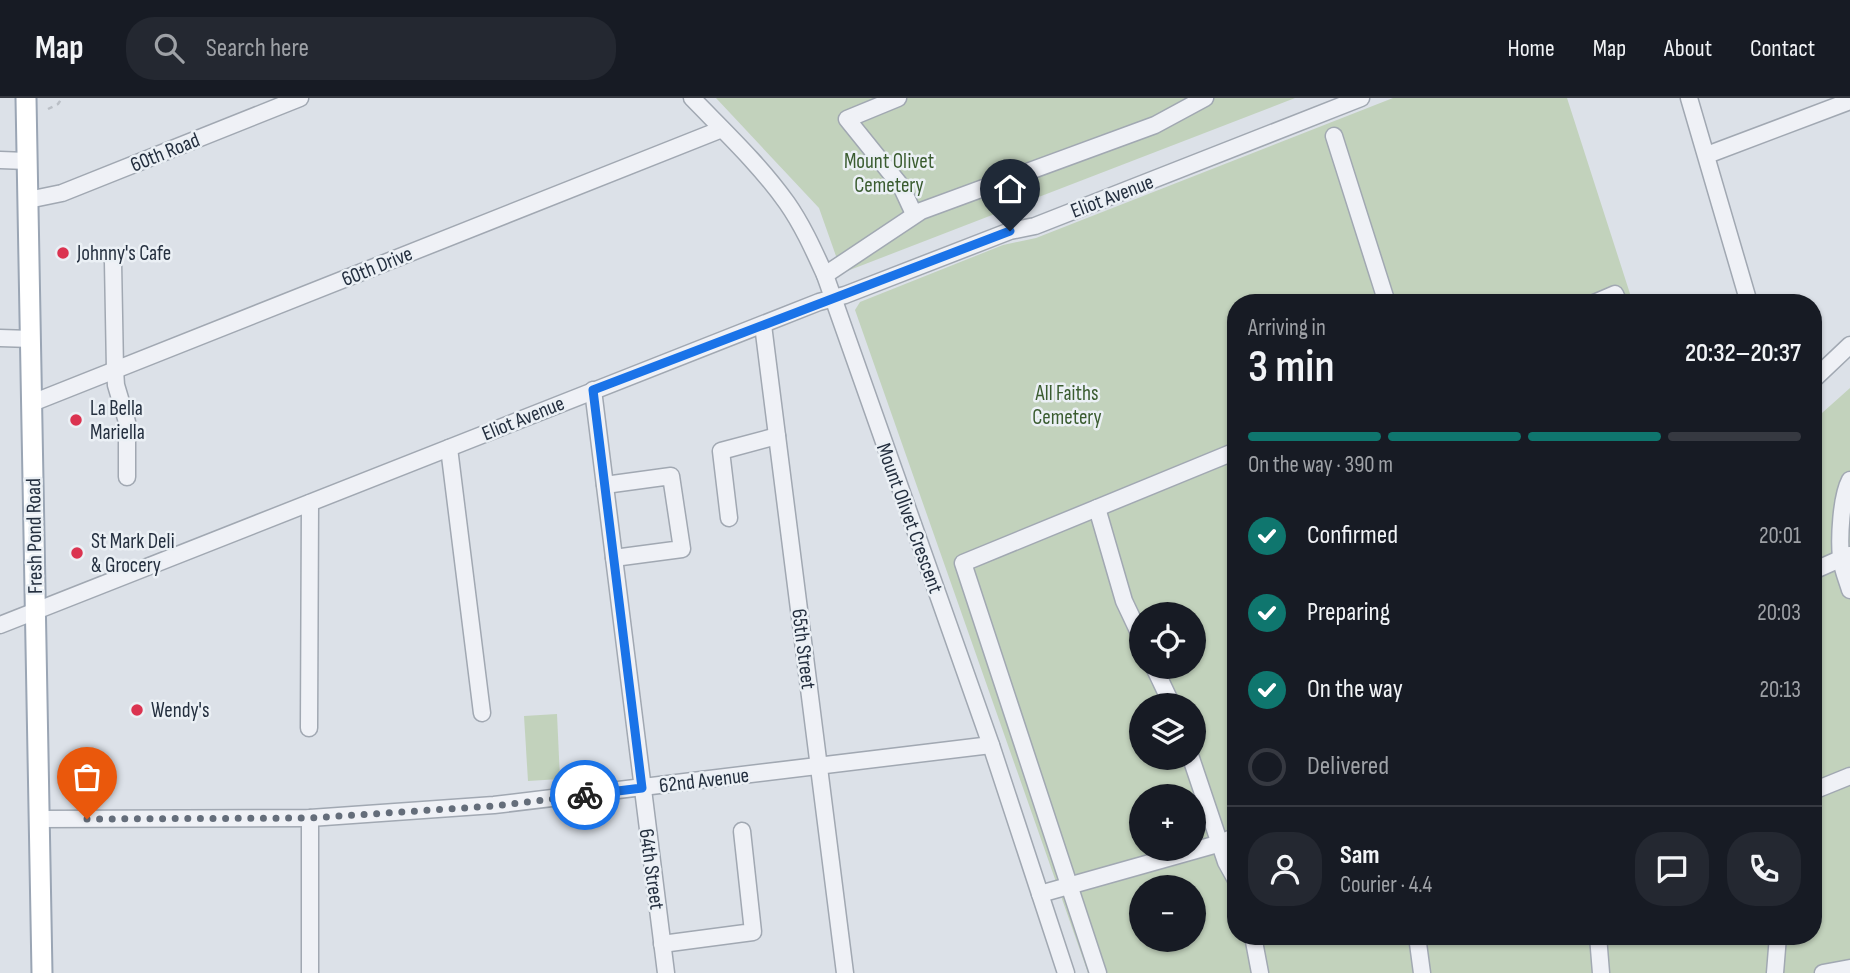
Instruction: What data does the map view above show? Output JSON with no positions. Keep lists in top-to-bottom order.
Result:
{
  "streets": {
    "main road": ["Fresh Pond Road"],
    "street": [
      "60th Road",
      "Eliot Avenue",
      "60th Drive",
      "Mount Olivet Crescent",
      "65th Street",
      "62nd Avenue",
      "64th Street"
    ]
  },
  "crossings": [
    ["60th Road", "Fresh Pond Road"],
    ["Eliot Avenue", "Mount Olivet Crescent"],
    ["Eliot Avenue", "Fresh Pond Road"],
    ["Eliot Avenue", "65th Street"],
    ["Eliot Avenue", "64th Street"],
    ["60th Drive", "Mount Olivet Crescent"],
    ["60th Drive", "Fresh Pond Road"],
    ["Mount Olivet Crescent", "62nd Avenue"],
    ["Fresh Pond Road", "62nd Avenue"],
    ["65th Street", "62nd Avenue"],
    ["62nd Avenue", "64th Street"]
  ],
  "parks": ["Mount Olivet Cemetery", "All Faiths Cemetery"],
  "places": [
    "Johnny's Cafe",
    "La Bella Mariella",
    "St Mark Deli & Grocery",
    "Wendy's"
  ],
  "page": {
    "header": "Map",
    "search": "Search here",
    "nav": [
      "Home",
      "Map",
      "About",
      "Contact"
    ],
    "heading": ["3 min", "Arriving in", "20:32–20:37"],
    "panel": ["Sam", "Courier · 4.4"],
    "bar": "On the way · 390 m",
    "list": [
      ["Confirmed", "20:01"],
      ["Preparing", "20:03"],
      ["On the way", "20:13"],
      "Delivered"
    ],
    "map_buttons": ["+", "−"]
  }
}
